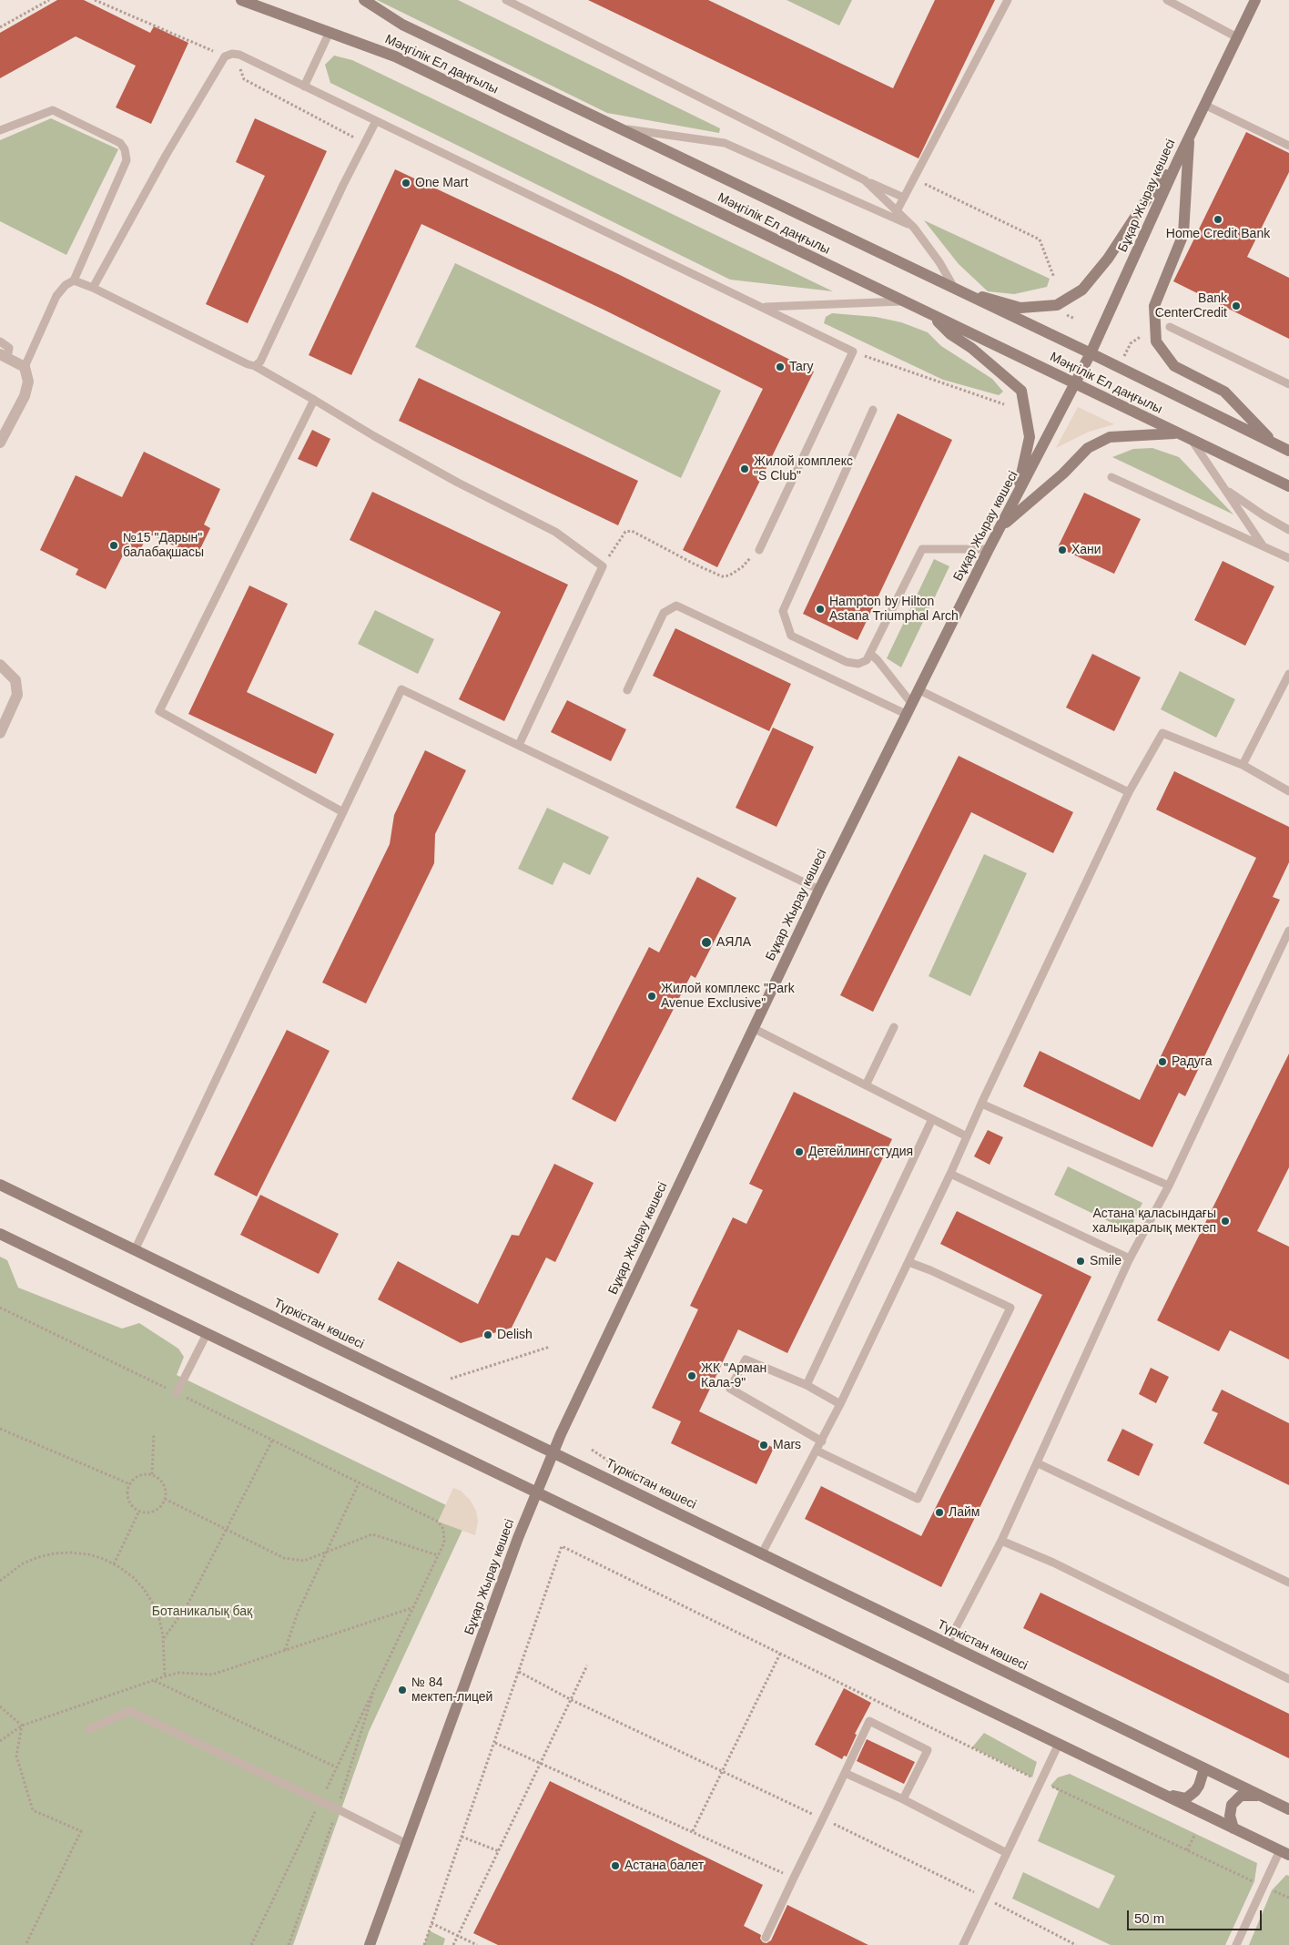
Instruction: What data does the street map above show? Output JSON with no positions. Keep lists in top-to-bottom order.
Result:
{
  "streets": {
    "main road": ["Мәңгілік Ел даңғылы", "Бұқар Жырау көшесі", "Түркістан көшесі"]
  },
  "crossings": [
    ["Мәңгілік Ел даңғылы", "Бұқар Жырау көшесі"],
    ["Бұқар Жырау көшесі", "Түркістан көшесі"]
  ],
  "parks": ["Ботаникалық бақ"],
  "places": [
    "One Mart",
    "Home Credit Bank",
    "Bank CenterCredit",
    "Tary",
    "Жилой комплекс \"S Club\"",
    "№15 \"Дарын\" балабақшасы",
    "Хани",
    "Hampton by Hilton Astana Triumphal Arch",
    "АЯЛА",
    "Жилой комплекс \"Park Avenue Exclusive\"",
    "Радуга",
    "Детейлинг студия",
    "Астана қаласындағы халықаралық мектеп",
    "Smile",
    "Delish",
    "ЖК \"Арман Кала-9\"",
    "Mars",
    "Лайм",
    "№ 84 мектеп-лицей",
    "Астана балет"
  ],
  "scale_bar": "50 m"
}
